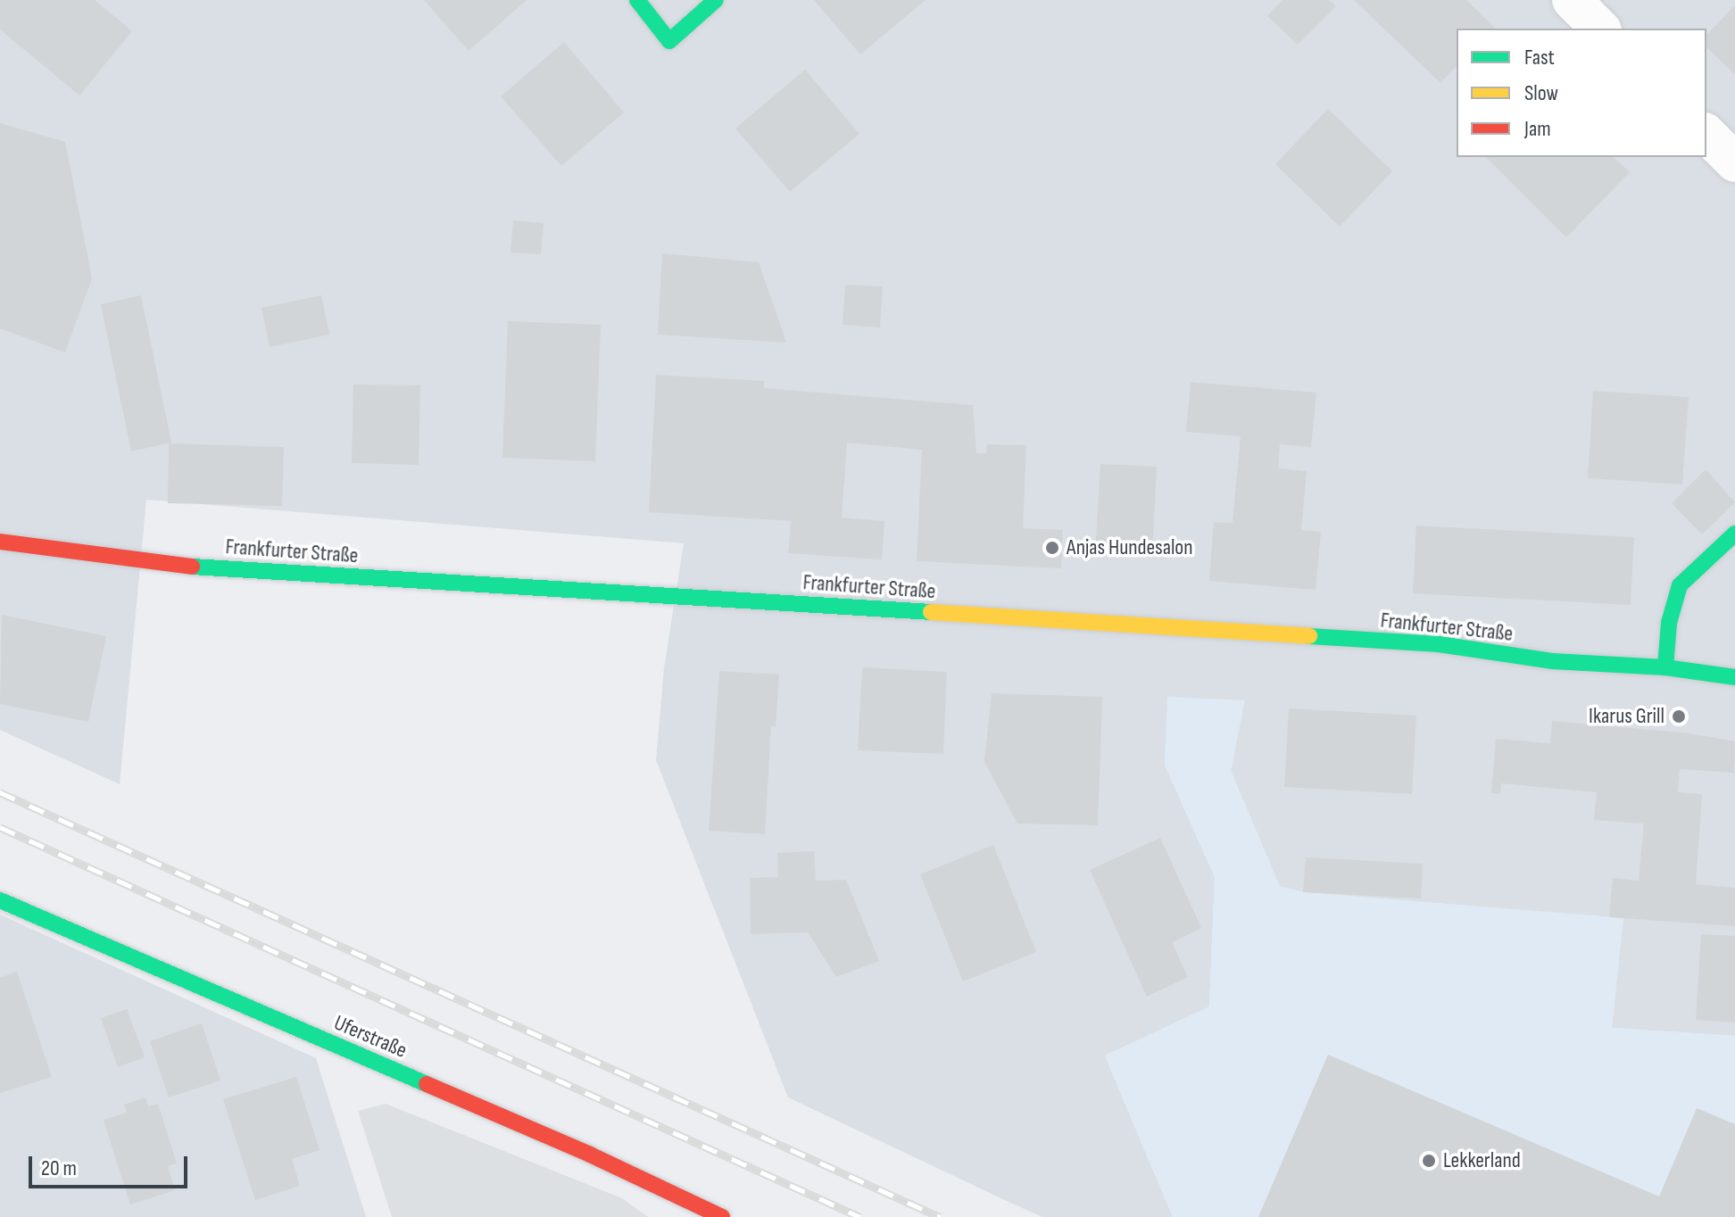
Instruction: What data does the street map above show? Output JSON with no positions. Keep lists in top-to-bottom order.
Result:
{
  "streets": {
    "main road": ["Frankfurter Straße", "Uferstraße"]
  },
  "places": ["Anjas Hundesalon", "Ikarus Grill", "Lekkerland"],
  "legend": ["Fast", "Slow", "Jam"],
  "scale_bar": "20 m"
}
